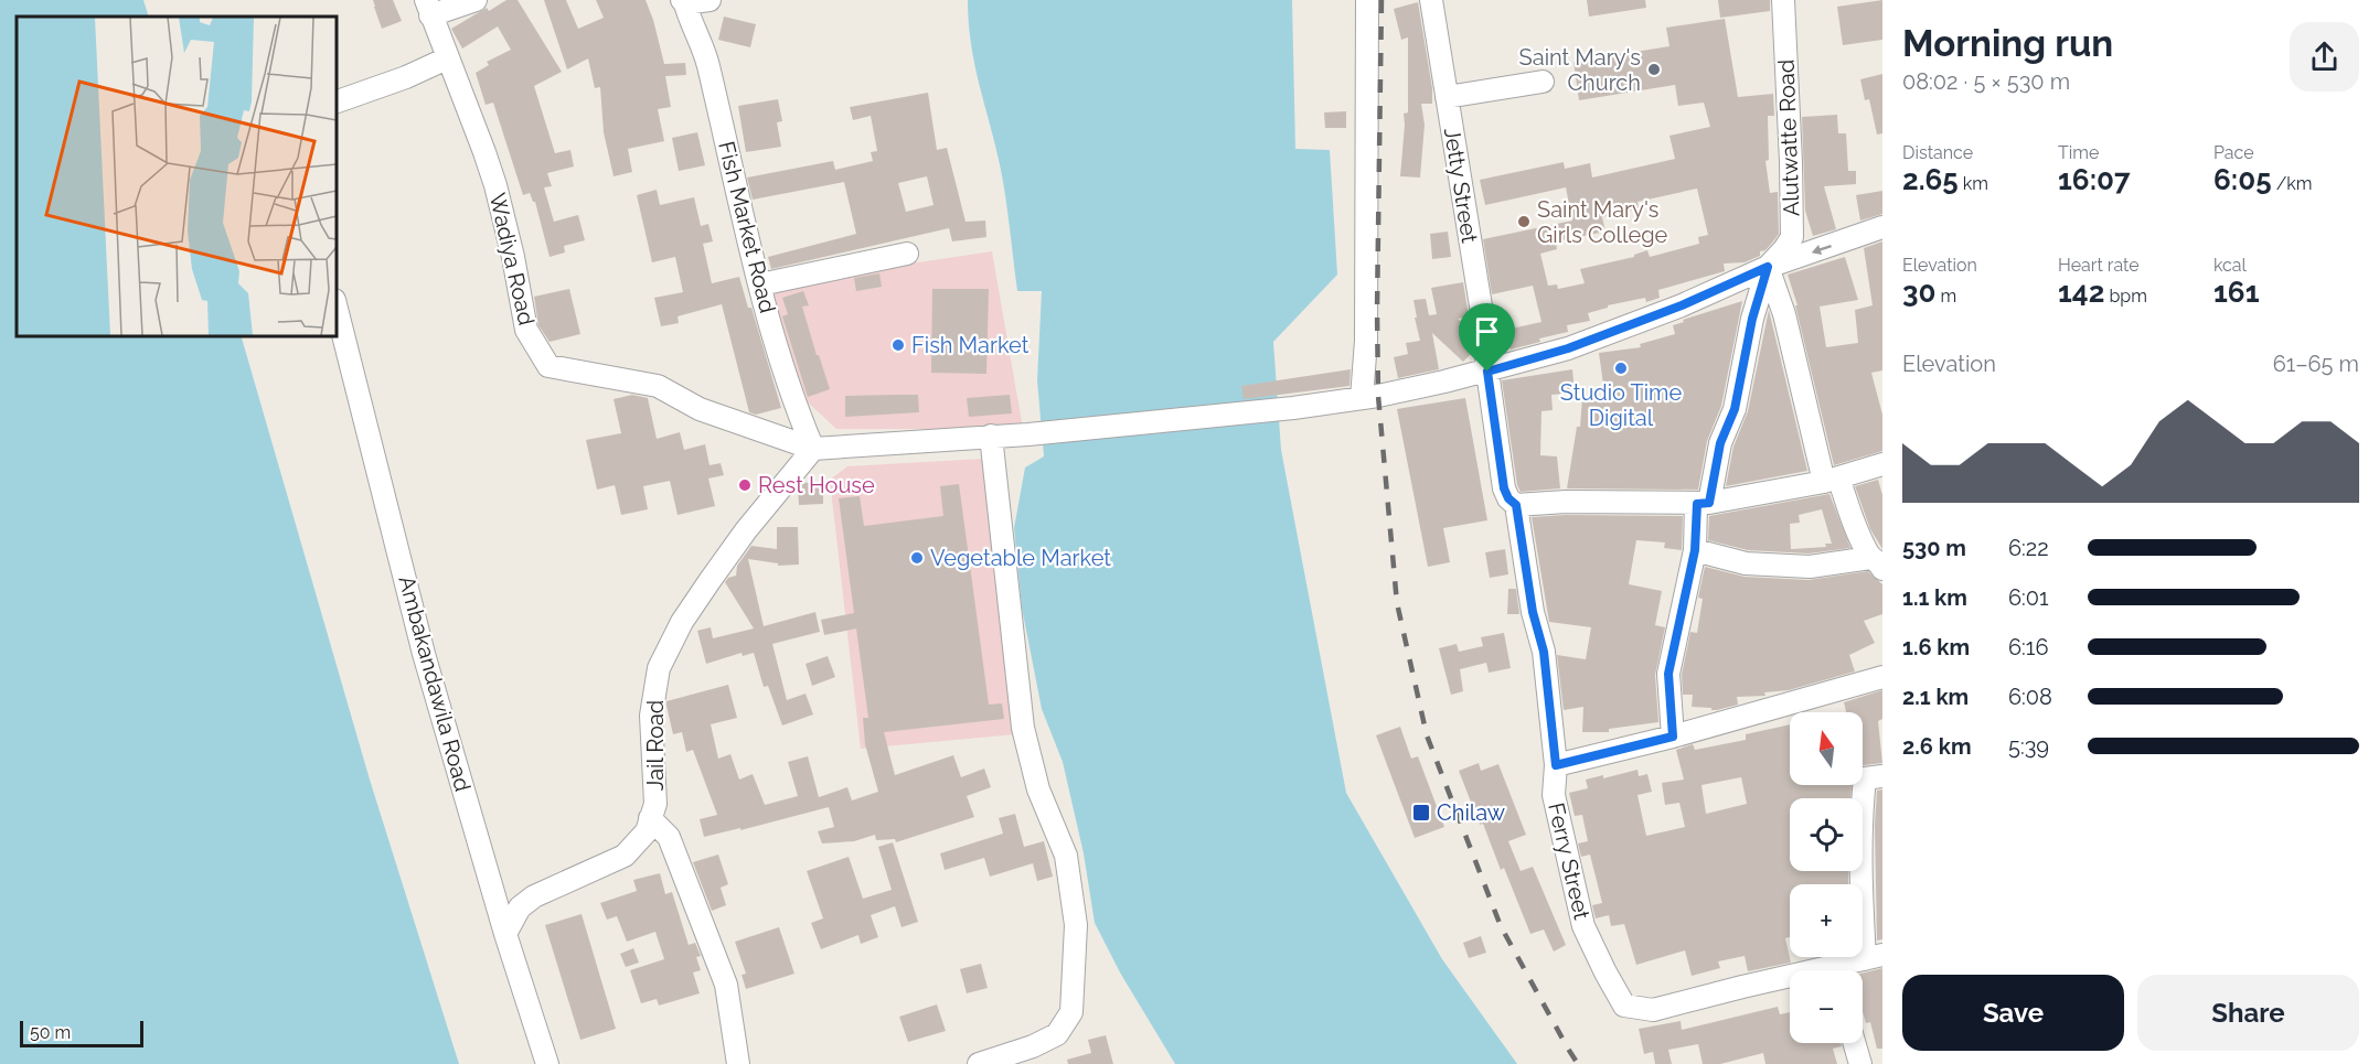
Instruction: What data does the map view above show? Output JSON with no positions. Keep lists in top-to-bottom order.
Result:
{
  "streets": {
    "street": [
      "Alutwatte Road",
      "Jetty Street",
      "Fish Market Road",
      "Wadiya Road",
      "Ambakandawila Road",
      "Jail Road",
      "Ferry Street"
    ]
  },
  "crossings": [
    ["Jetty Street", "Ferry Street"],
    ["Fish Market Road", "Wadiya Road"],
    ["Fish Market Road", "Jail Road"],
    ["Wadiya Road", "Jail Road"],
    ["Ambakandawila Road", "Jail Road"]
  ],
  "places": {
    "other": [
      "Saint Mary's Church",
      "Saint Mary's Girls College",
      "Fish Market",
      "Studio Time Digital",
      "Rest House",
      "Vegetable Market"
    ],
    "transit": ["Chilaw"]
  },
  "scale_bar": "50 m",
  "north": "top",
  "page": {
    "heading": ["Morning run", "08:02 · 5 × 530 m"],
    "stats": [
      ["Distance", "2.65 km"],
      ["Time", "16:07"],
      ["Pace", "6:05 /km"],
      ["Elevation", "30 m"],
      ["Heart rate", "142 bpm"],
      ["kcal", "161"]
    ],
    "chart": ["Elevation", "61–65 m"],
    "list": [
      {
        "name": "530 m",
        "note": "6:22"
      },
      {
        "name": "1.1 km",
        "note": "6:01"
      },
      {
        "name": "1.6 km",
        "note": "6:16"
      },
      {
        "name": "2.1 km",
        "note": "6:08"
      },
      {
        "name": "2.6 km",
        "note": "5:39"
      }
    ],
    "map_buttons": ["+", "−"],
    "buttons": ["Save", "Share"],
    "scale": "50 m"
  }
}
